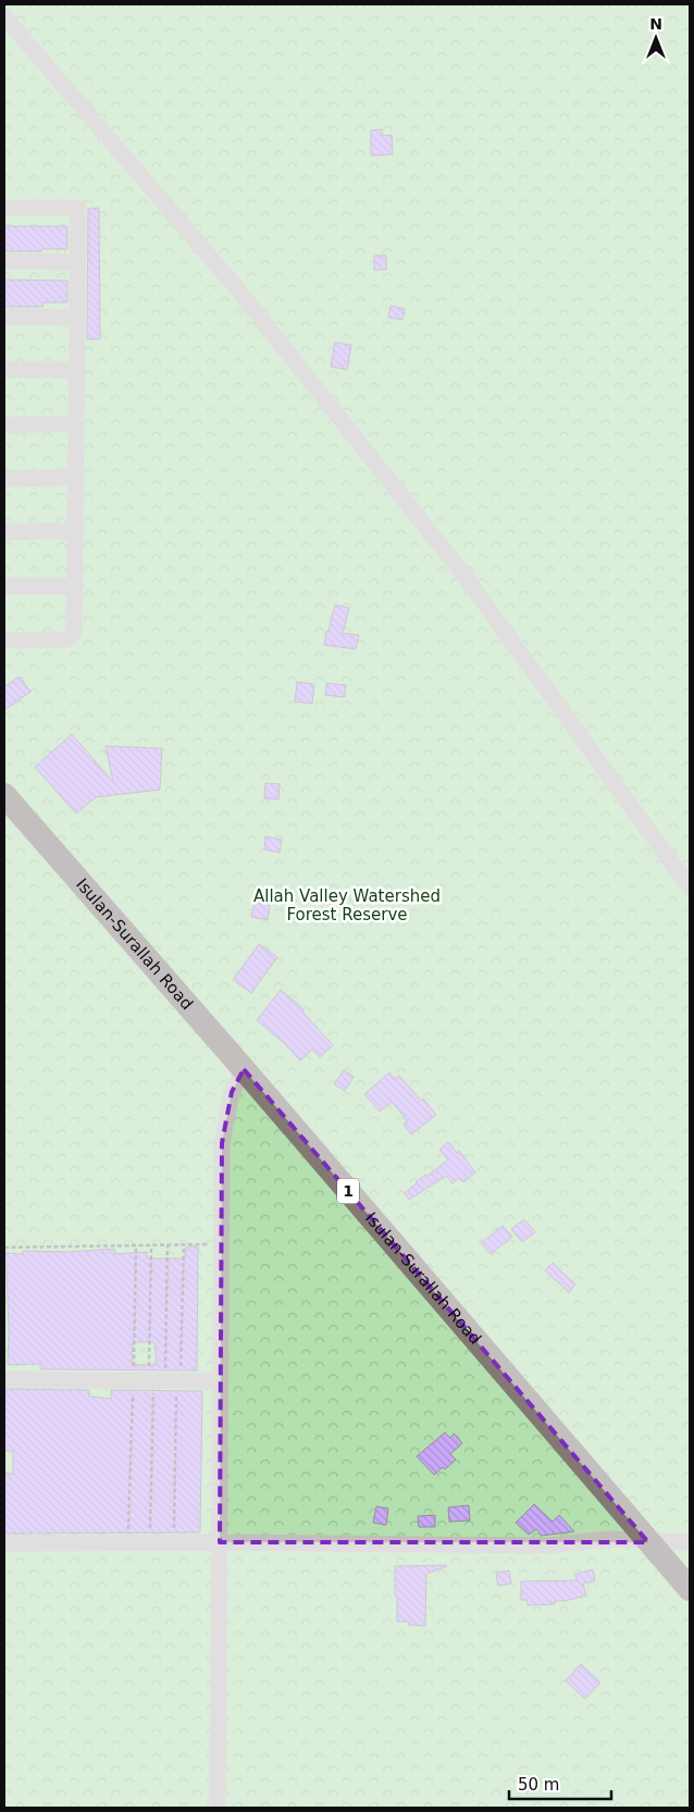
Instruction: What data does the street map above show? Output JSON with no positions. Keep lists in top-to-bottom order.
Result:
{
  "streets": {
    "highway": ["Isulan-Surallah Road", "1"]
  },
  "parks": ["Allah Valley Watershed Forest Reserve"],
  "scale_bar": "50 m",
  "north": "top"
}
